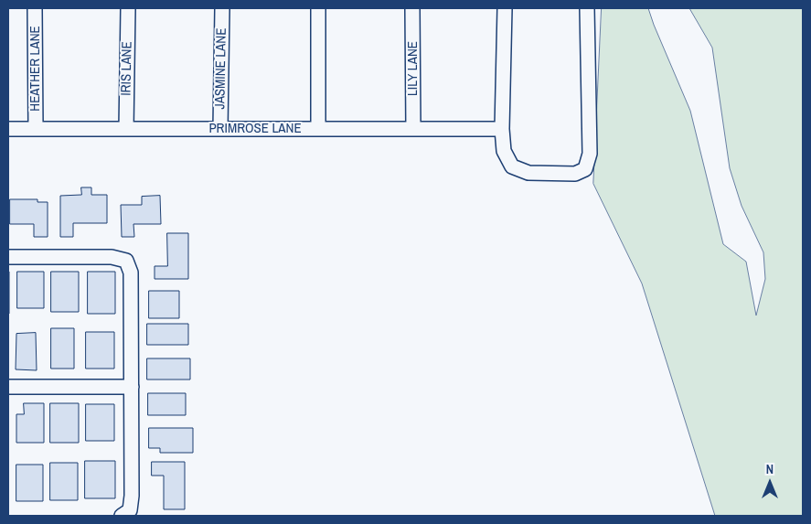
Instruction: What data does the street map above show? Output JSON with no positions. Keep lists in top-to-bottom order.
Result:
{
  "streets": {
    "street": [
      "HEATHER LANE",
      "IRIS LANE",
      "JASMINE LANE",
      "LILY LANE",
      "PRIMROSE LANE"
    ]
  },
  "crossings": [
    ["HEATHER LANE", "PRIMROSE LANE"],
    ["IRIS LANE", "PRIMROSE LANE"],
    ["JASMINE LANE", "PRIMROSE LANE"],
    ["LILY LANE", "PRIMROSE LANE"]
  ],
  "north": "top"
}
